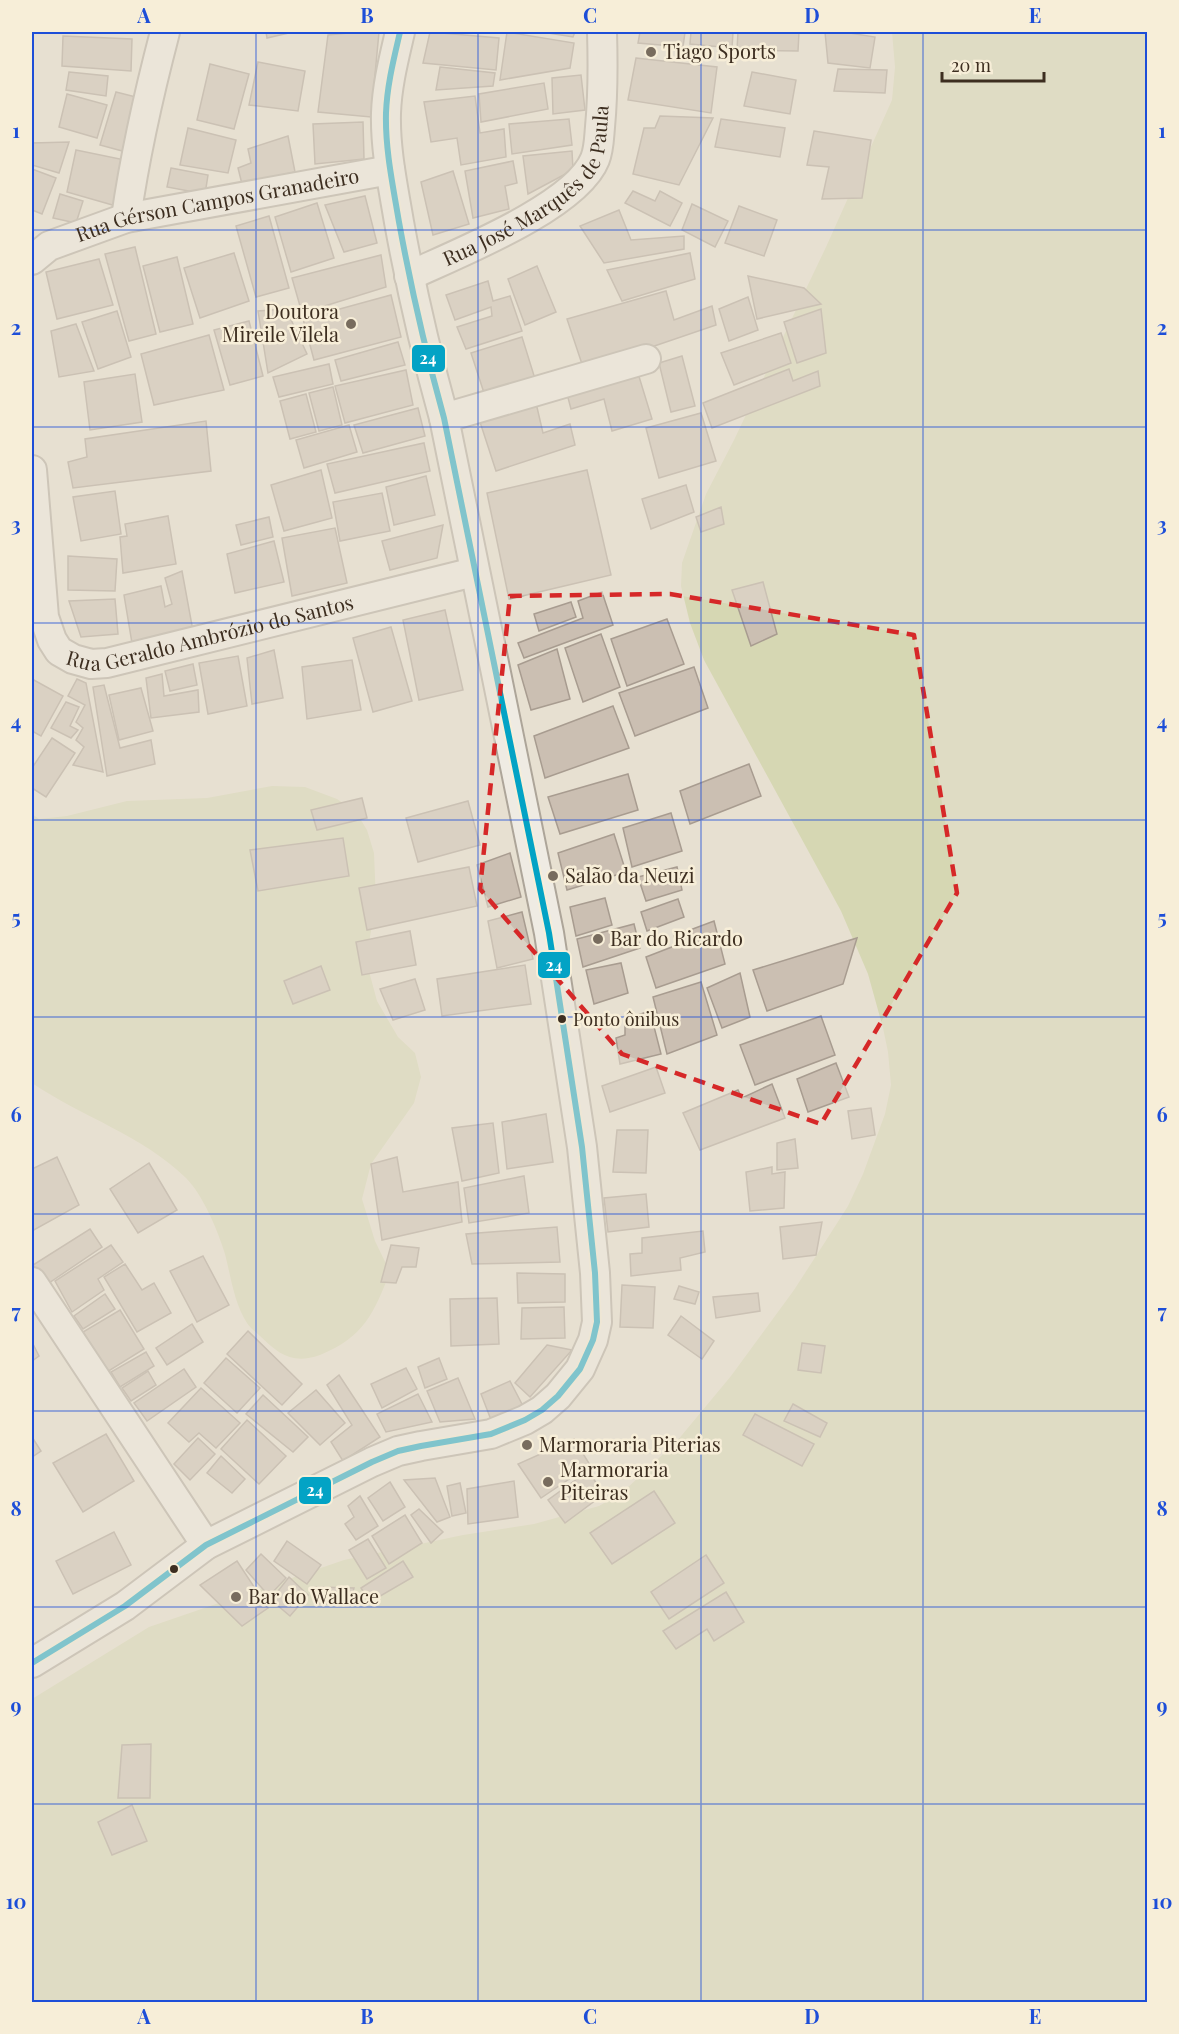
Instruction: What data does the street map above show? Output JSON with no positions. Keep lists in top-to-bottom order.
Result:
{
  "streets": {
    "street": ["Rua José Marquês de Paula", "Rua Gérson Campos Granadeiro", "Rua Geraldo Ambrózio do Santos"]
  },
  "places": [
    "Tiago Sports",
    "Doutora Mireile Vilela",
    "Salão da Neuzi",
    "Bar do Ricardo",
    "Ponto ônibus",
    "Marmoraria Piterias",
    "Marmoraria Piteiras",
    "Bar do Wallace"
  ],
  "lines": ["transit line 24"],
  "scale_bar": "20 m",
  "grid": {
    "columns": [
      "A",
      "B",
      "C",
      "D",
      "E"
    ],
    "rows": [
      "1",
      "2",
      "3",
      "4",
      "5",
      "6",
      "7",
      "8",
      "9",
      "10"
    ]
  }
}
